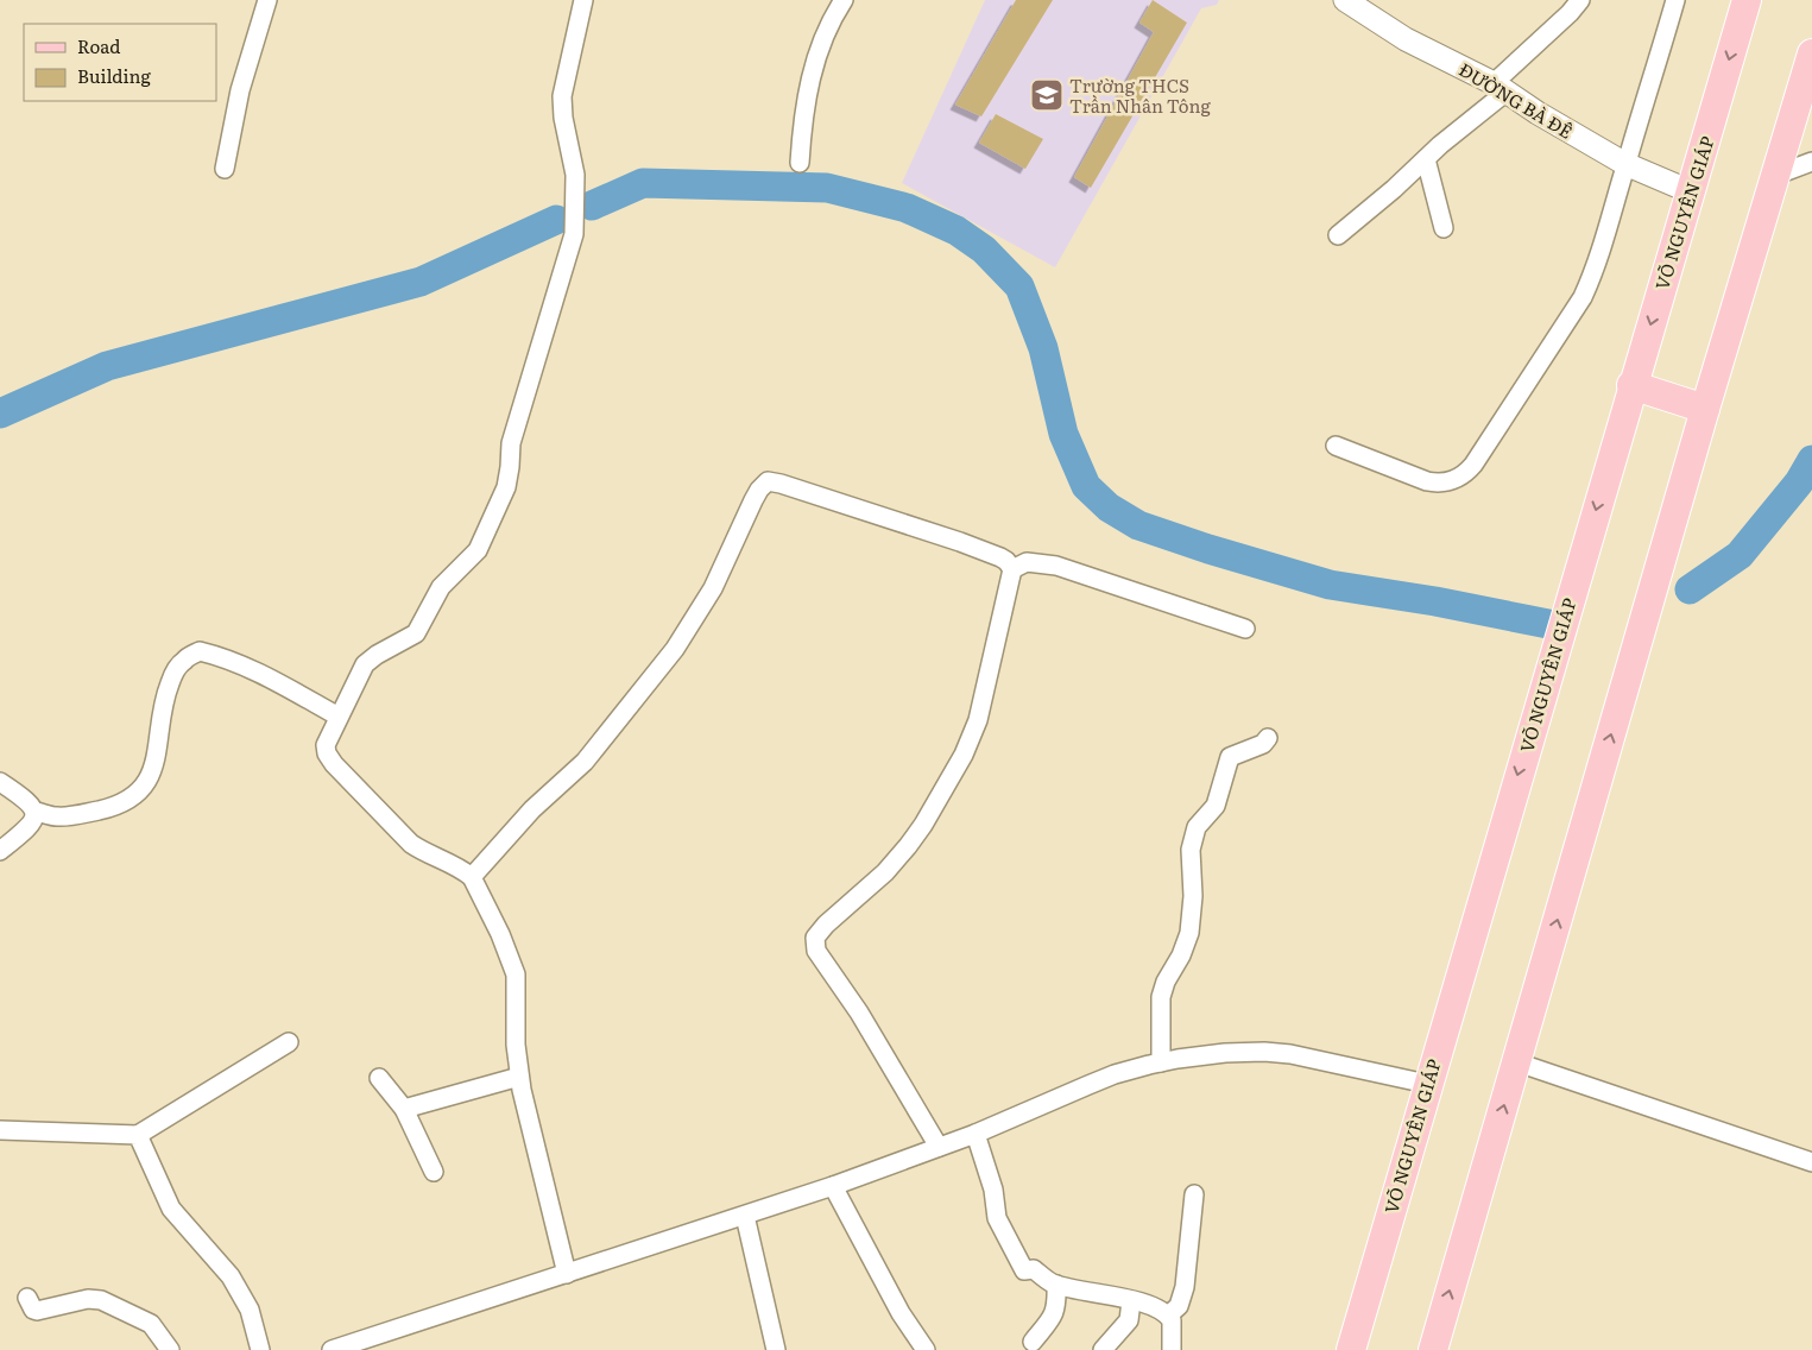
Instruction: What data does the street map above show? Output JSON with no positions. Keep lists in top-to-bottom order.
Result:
{
  "streets": {
    "main road": ["VÕ NGUYÊN GIÁP"],
    "street": ["ĐƯỜNG BÀ ĐÊ"]
  },
  "crossings": [
    ["ĐƯỜNG BÀ ĐÊ", "VÕ NGUYÊN GIÁP"]
  ],
  "places": {
    "school or university": ["Trường THCS Trần Nhân Tông"]
  },
  "legend": ["Road", "Building"]
}
